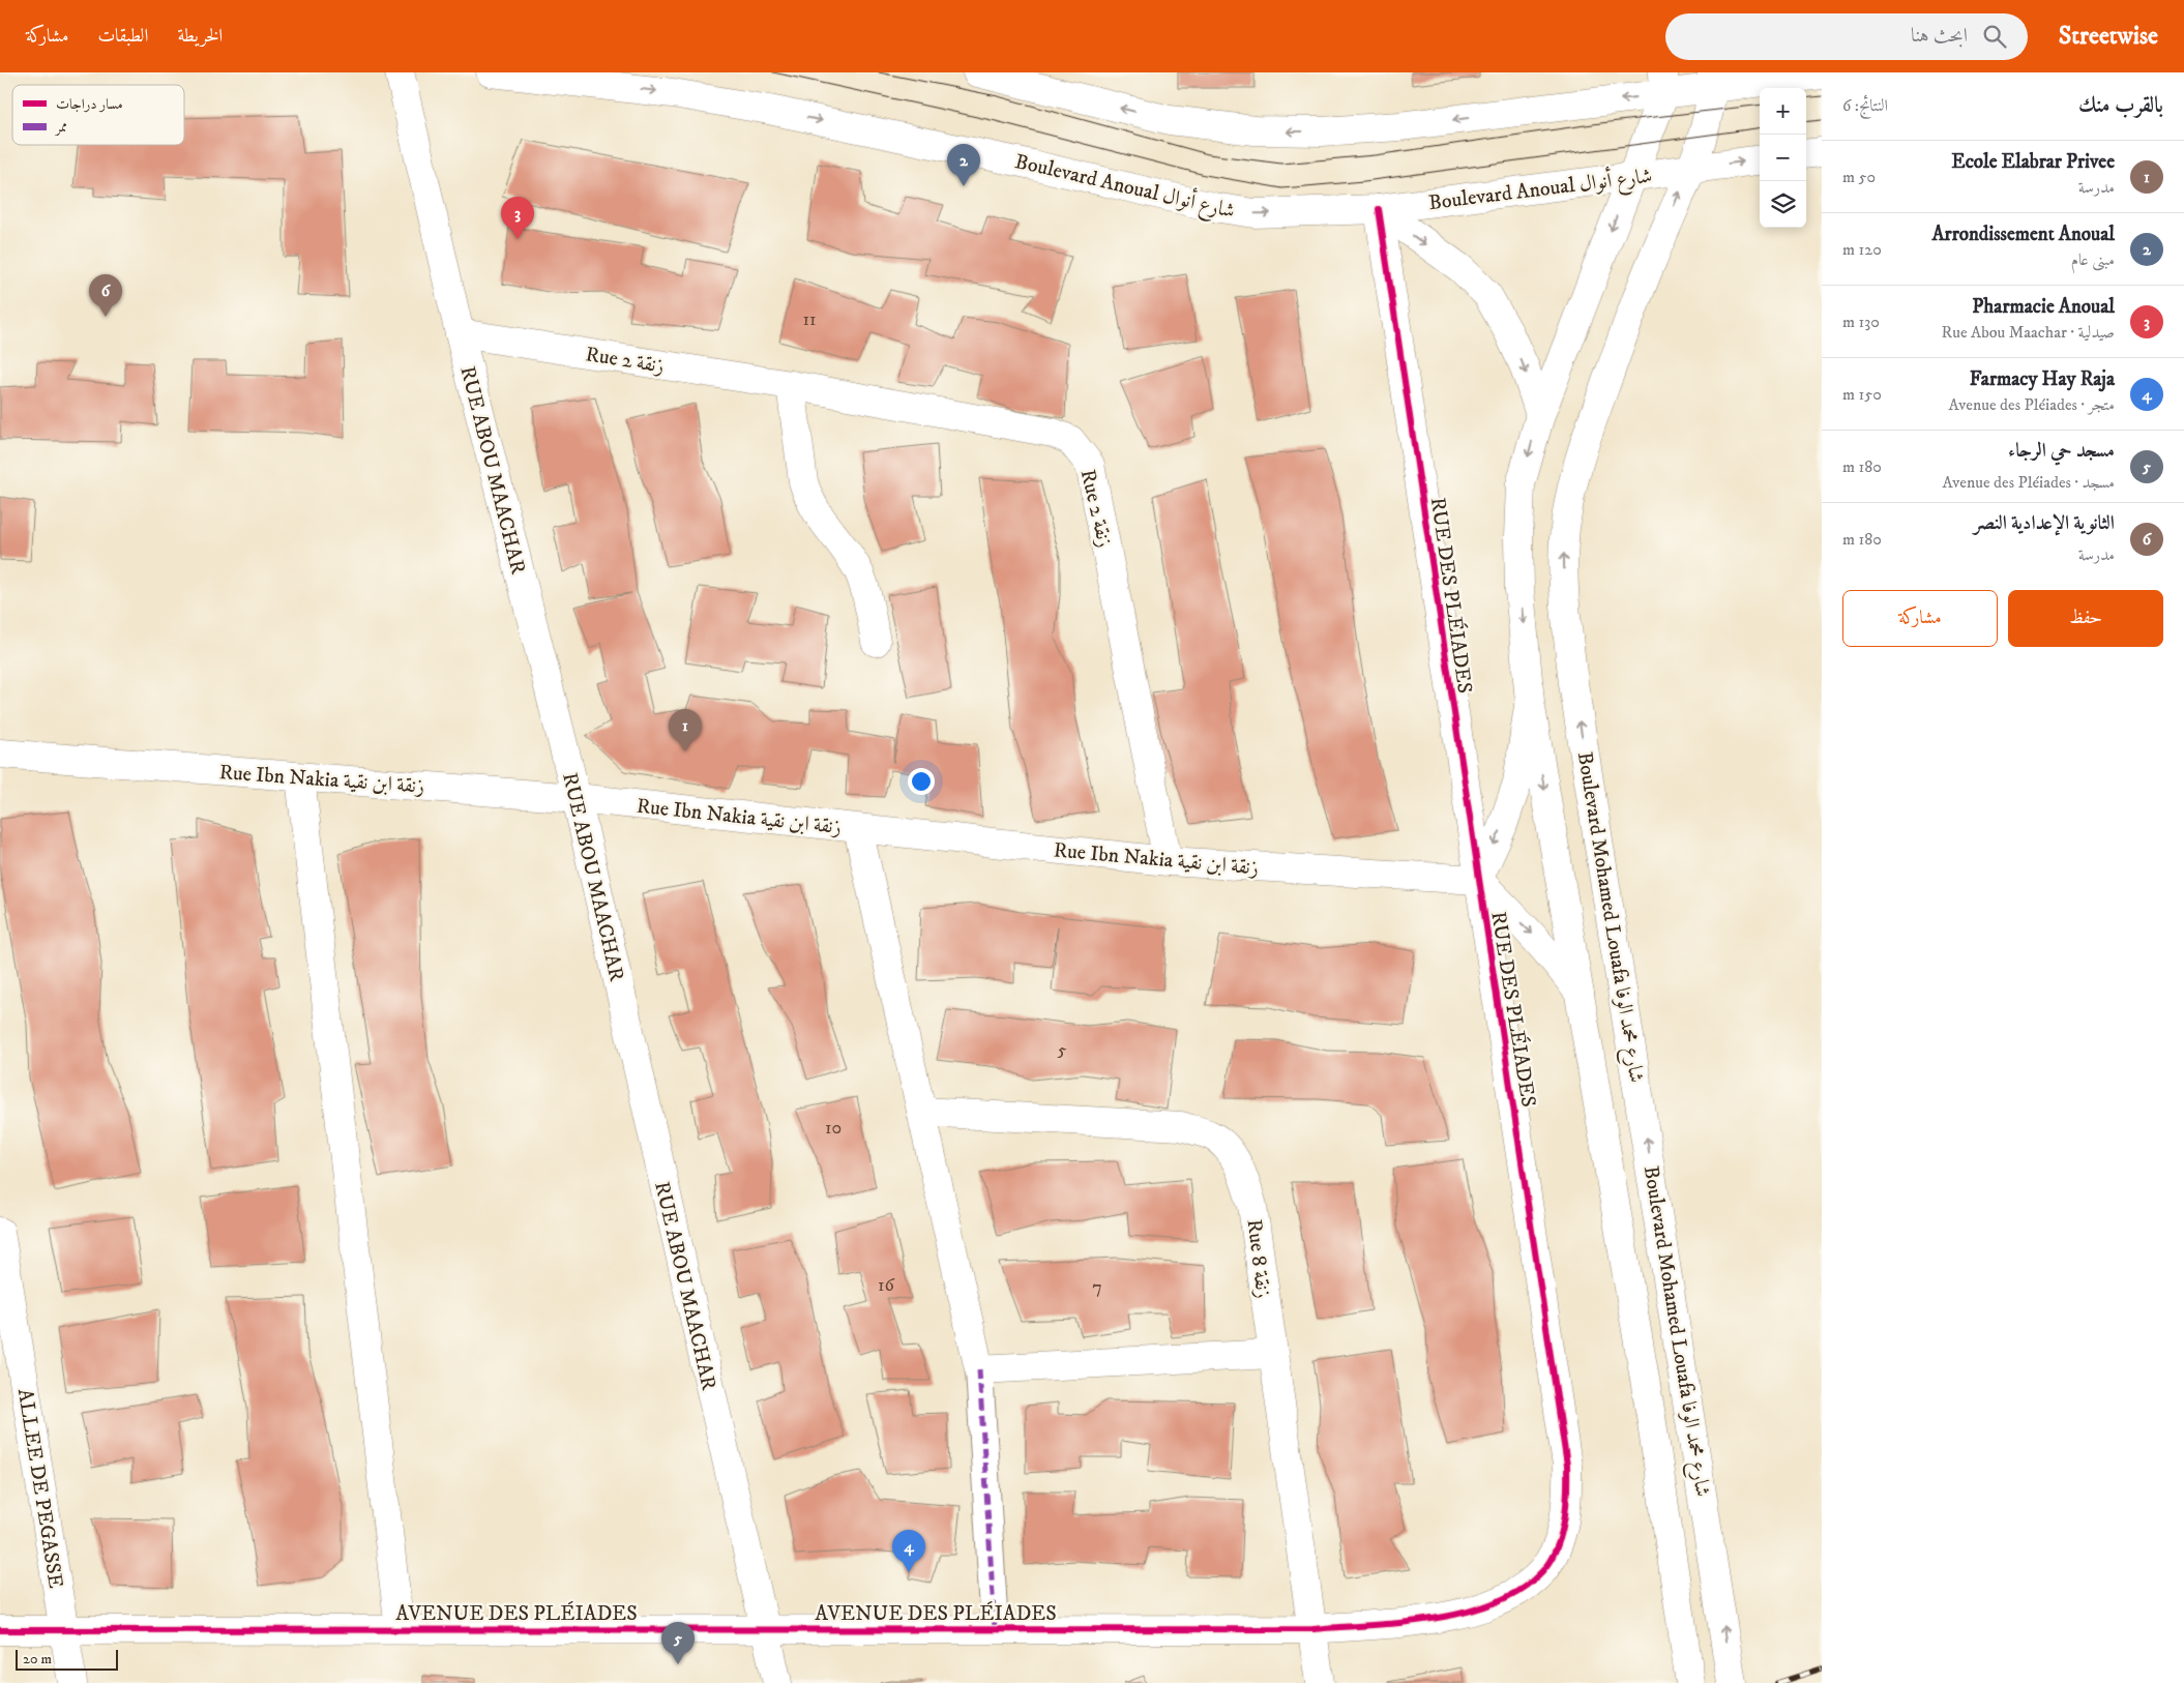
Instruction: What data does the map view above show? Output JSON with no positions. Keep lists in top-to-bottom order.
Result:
{
  "streets": {
    "street": [
      "Boulevard Anoual شارع أنوال",
      "Rue 2 زنقة",
      "RUE ABOU MAACHAR",
      "RUE DES PLÉIADES",
      "Rue Ibn Nakia زنقة ابن نقية",
      "Boulevard Mohamed Louafa شارع محمد الوفا",
      "Rue 8 زنقة",
      "ALLEE DE PEGASSE",
      "AVENUE DES PLÉIADES"
    ]
  },
  "crossings": [
    ["Boulevard Anoual شارع أنوال", "RUE DES PLÉIADES"],
    ["Boulevard Anoual شارع أنوال", "Boulevard Mohamed Louafa شارع محمد الوفا"],
    ["Rue 2 زنقة", "RUE ABOU MAACHAR"],
    ["Rue 2 زنقة", "Rue Ibn Nakia زنقة ابن نقية"],
    ["RUE ABOU MAACHAR", "Rue Ibn Nakia زنقة ابن نقية"],
    ["RUE ABOU MAACHAR", "AVENUE DES PLÉIADES"],
    ["RUE DES PLÉIADES", "Rue Ibn Nakia زنقة ابن نقية"],
    ["RUE DES PLÉIADES", "Rue 8 زنقة"],
    ["RUE DES PLÉIADES", "AVENUE DES PLÉIADES"],
    ["Rue 8 زنقة", "AVENUE DES PLÉIADES"],
    ["ALLEE DE PEGASSE", "AVENUE DES PLÉIADES"]
  ],
  "house_numbers": [
    "11",
    "5",
    "10",
    "16",
    "7"
  ],
  "legend": ["مسار دراجات", "ممر"],
  "scale_bar": "20 m",
  "page": {
    "header": "Streetwise",
    "search": "ابحث هنا",
    "nav": ["الخريطة", "الطبقات", "مشاركة"],
    "heading": ["بالقرب منك", "النتائج: 6"],
    "map_buttons": ["+", "−"],
    "list": [
      {
        "mark": "1",
        "name": "Ecole Elabrar Privee",
        "note": "مدرسة",
        "value": "50 m"
      },
      {
        "mark": "2",
        "name": "Arrondissement Anoual",
        "note": "مبنى عام",
        "value": "120 m"
      },
      {
        "mark": "3",
        "name": "Pharmacie Anoual",
        "note": "صيدلية · Rue Abou Maachar",
        "value": "130 m"
      },
      {
        "mark": "4",
        "name": "Farmacy Hay Raja",
        "note": "متجر · Avenue des Pléiades",
        "value": "150 m"
      },
      {
        "mark": "5",
        "name": "مسجد حي الرجاء",
        "note": "مسجد · Avenue des Pléiades",
        "value": "180 m"
      },
      {
        "mark": "6",
        "name": "الثانوية الإعدادية النصر",
        "note": "مدرسة",
        "value": "180 m"
      }
    ],
    "pins": [
      "2",
      "3",
      "6",
      "1",
      "4",
      "5"
    ],
    "buttons": ["حفظ", "مشاركة"],
    "scale": "20 m"
  }
}
